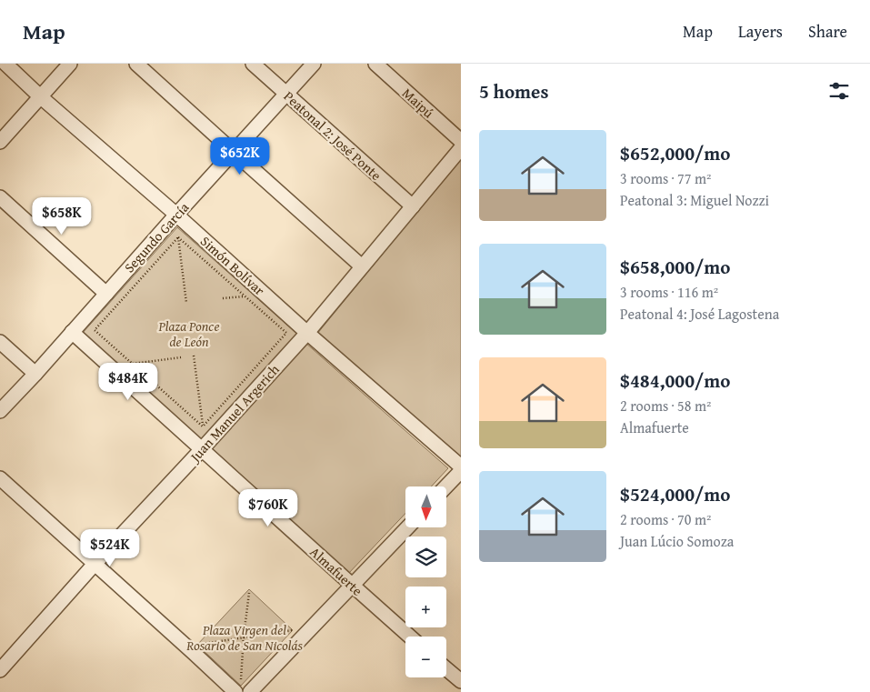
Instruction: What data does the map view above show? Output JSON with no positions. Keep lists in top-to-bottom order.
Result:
{
  "streets": {
    "street": [
      "Maipú",
      "Peatonal 2: José Ponte",
      "Segundo García",
      "Simón Bolívar",
      "Juan Manuel Argerich",
      "Almafuerte"
    ]
  },
  "crossings": [
    ["Peatonal 2: José Ponte", "Segundo García"],
    ["Peatonal 2: José Ponte", "Juan Manuel Argerich"],
    ["Segundo García", "Simón Bolívar"],
    ["Segundo García", "Almafuerte"],
    ["Simón Bolívar", "Juan Manuel Argerich"],
    ["Juan Manuel Argerich", "Almafuerte"]
  ],
  "parks": ["Plaza Ponce de León", "Plaza Virgen del Rosario de San Nicolás"],
  "north": "bottom",
  "page": {
    "header": "Map",
    "nav": ["Map", "Layers", "Share"],
    "heading": "5 homes",
    "list": [
      {
        "name": "$652,000/mo",
        "note": "3 rooms · 77 m² · Peatonal 3: Miguel Nozzi"
      },
      {
        "name": "$658,000/mo",
        "note": "3 rooms · 116 m² · Peatonal 4: José Lagostena"
      },
      {
        "name": "$484,000/mo",
        "note": "2 rooms · 58 m² · Almafuerte"
      },
      {
        "name": "$524,000/mo",
        "note": "2 rooms · 70 m² · Juan Lúcio Somoza"
      }
    ],
    "price": [
      "$652K",
      "$658K",
      "$484K",
      "$760K",
      "$524K"
    ],
    "map_buttons": ["+", "−"]
  }
}
